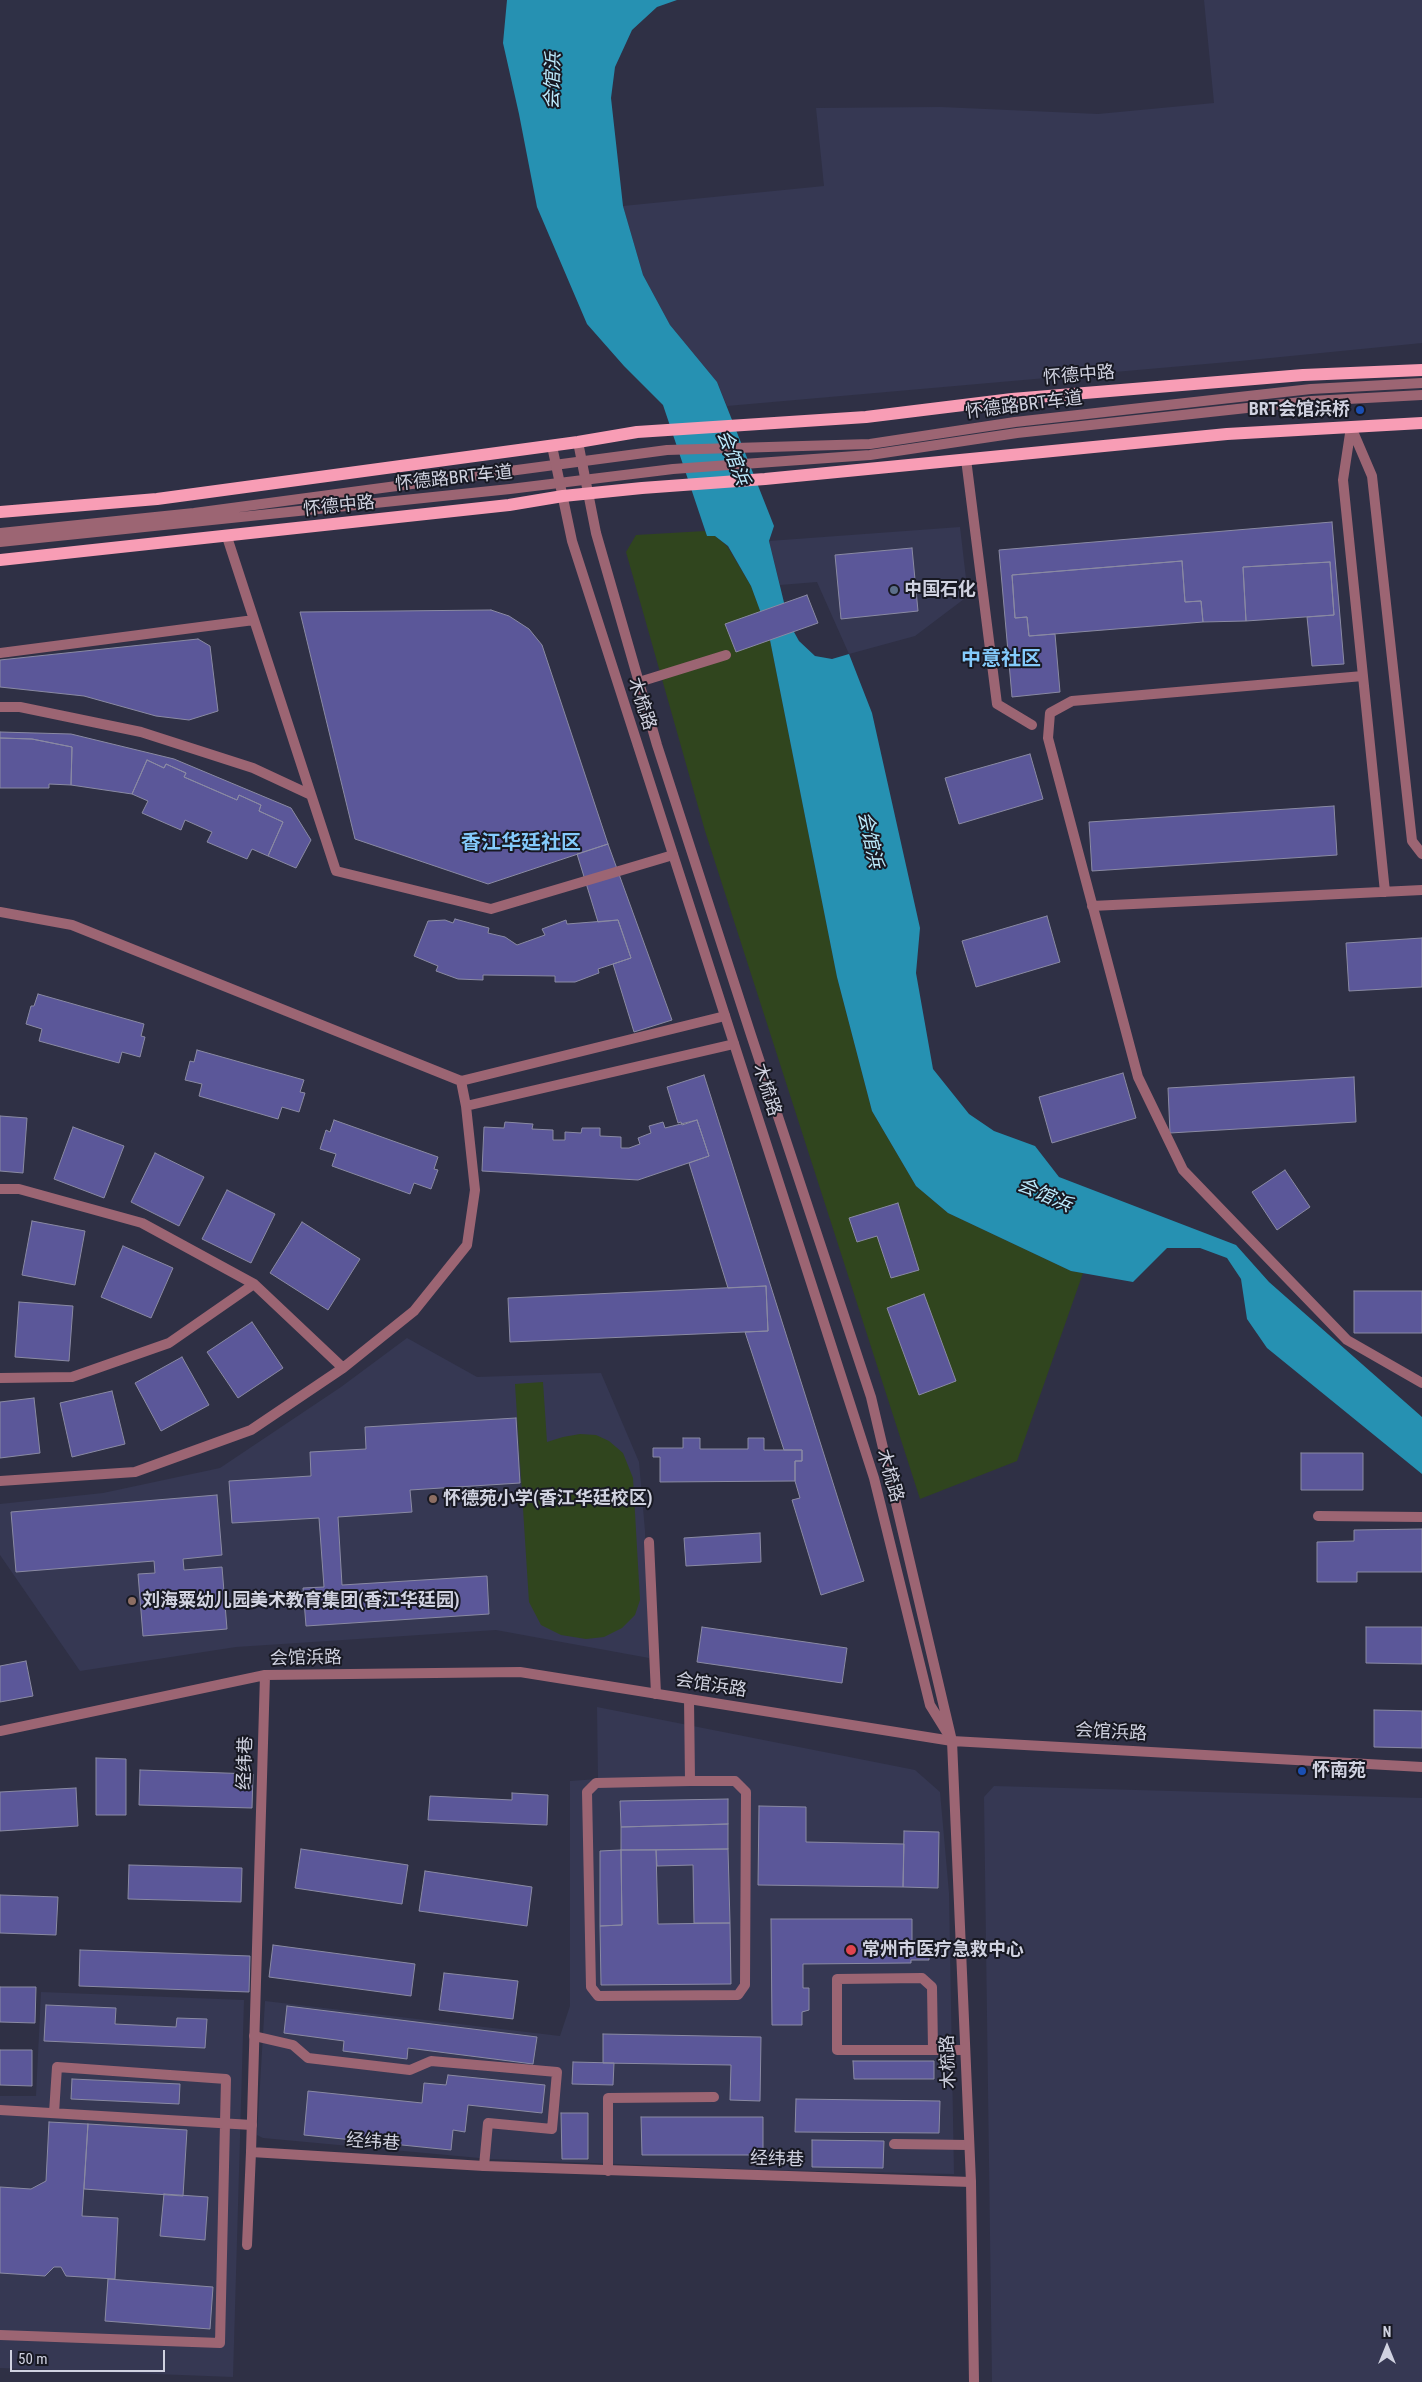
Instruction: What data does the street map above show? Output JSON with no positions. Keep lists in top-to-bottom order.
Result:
{
  "streets": {
    "main road": ["怀德中路"],
    "street": [
      "怀德路BRT车道",
      "木梳路",
      "会馆浜路",
      "经纬巷"
    ]
  },
  "crossings": [
    ["怀德中路", "木梳路"],
    ["怀德路BRT车道", "木梳路"],
    ["木梳路", "会馆浜路"],
    ["木梳路", "经纬巷"],
    ["会馆浜路", "经纬巷"]
  ],
  "districts": ["中意社区", "香江华廷社区"],
  "water": ["会馆浜"],
  "places": [
    "BRT会馆浜桥",
    "中国石化",
    "怀德苑小学(香江华廷校区)",
    "刘海粟幼儿园美术教育集团(香江华廷园)",
    "怀南苑",
    "常州市医疗急救中心"
  ],
  "scale_bar": "50 m",
  "north": "top"
}
